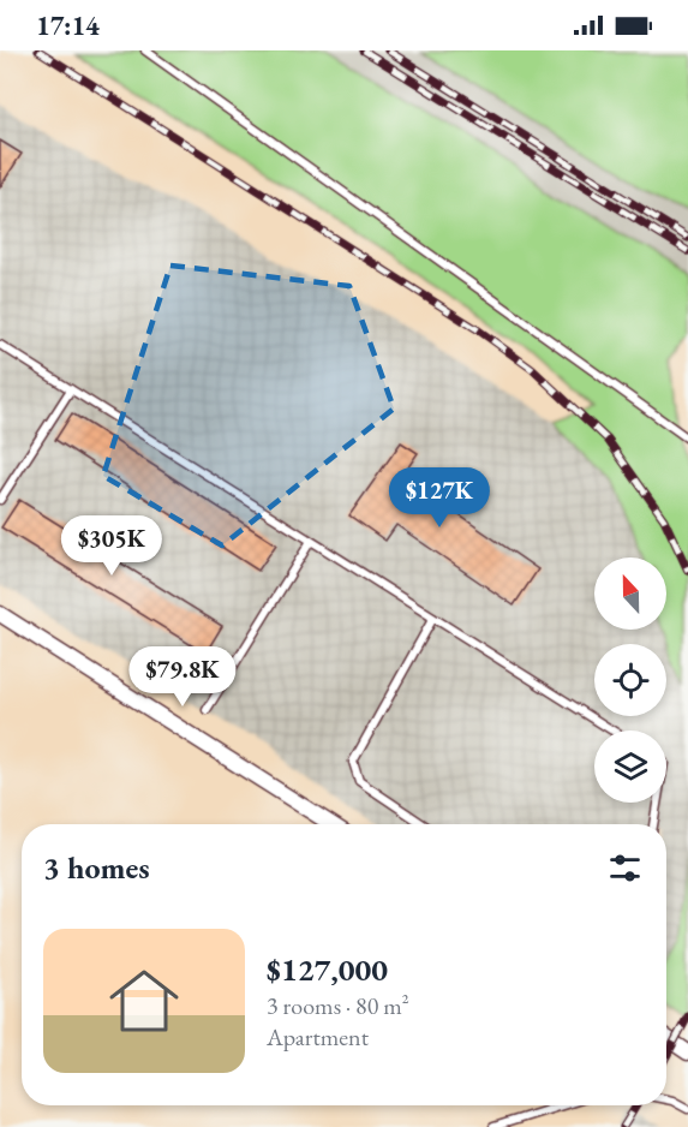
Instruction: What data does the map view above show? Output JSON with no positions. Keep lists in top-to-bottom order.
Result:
{
  "north": "top",
  "page": {
    "status": "17:14",
    "price": ["$127K", "$305K", "$79.8K"],
    "heading": "3 homes",
    "list": [
      {
        "name": "$127,000",
        "note": "3 rooms · 80 m² · Apartment"
      }
    ]
  }
}
